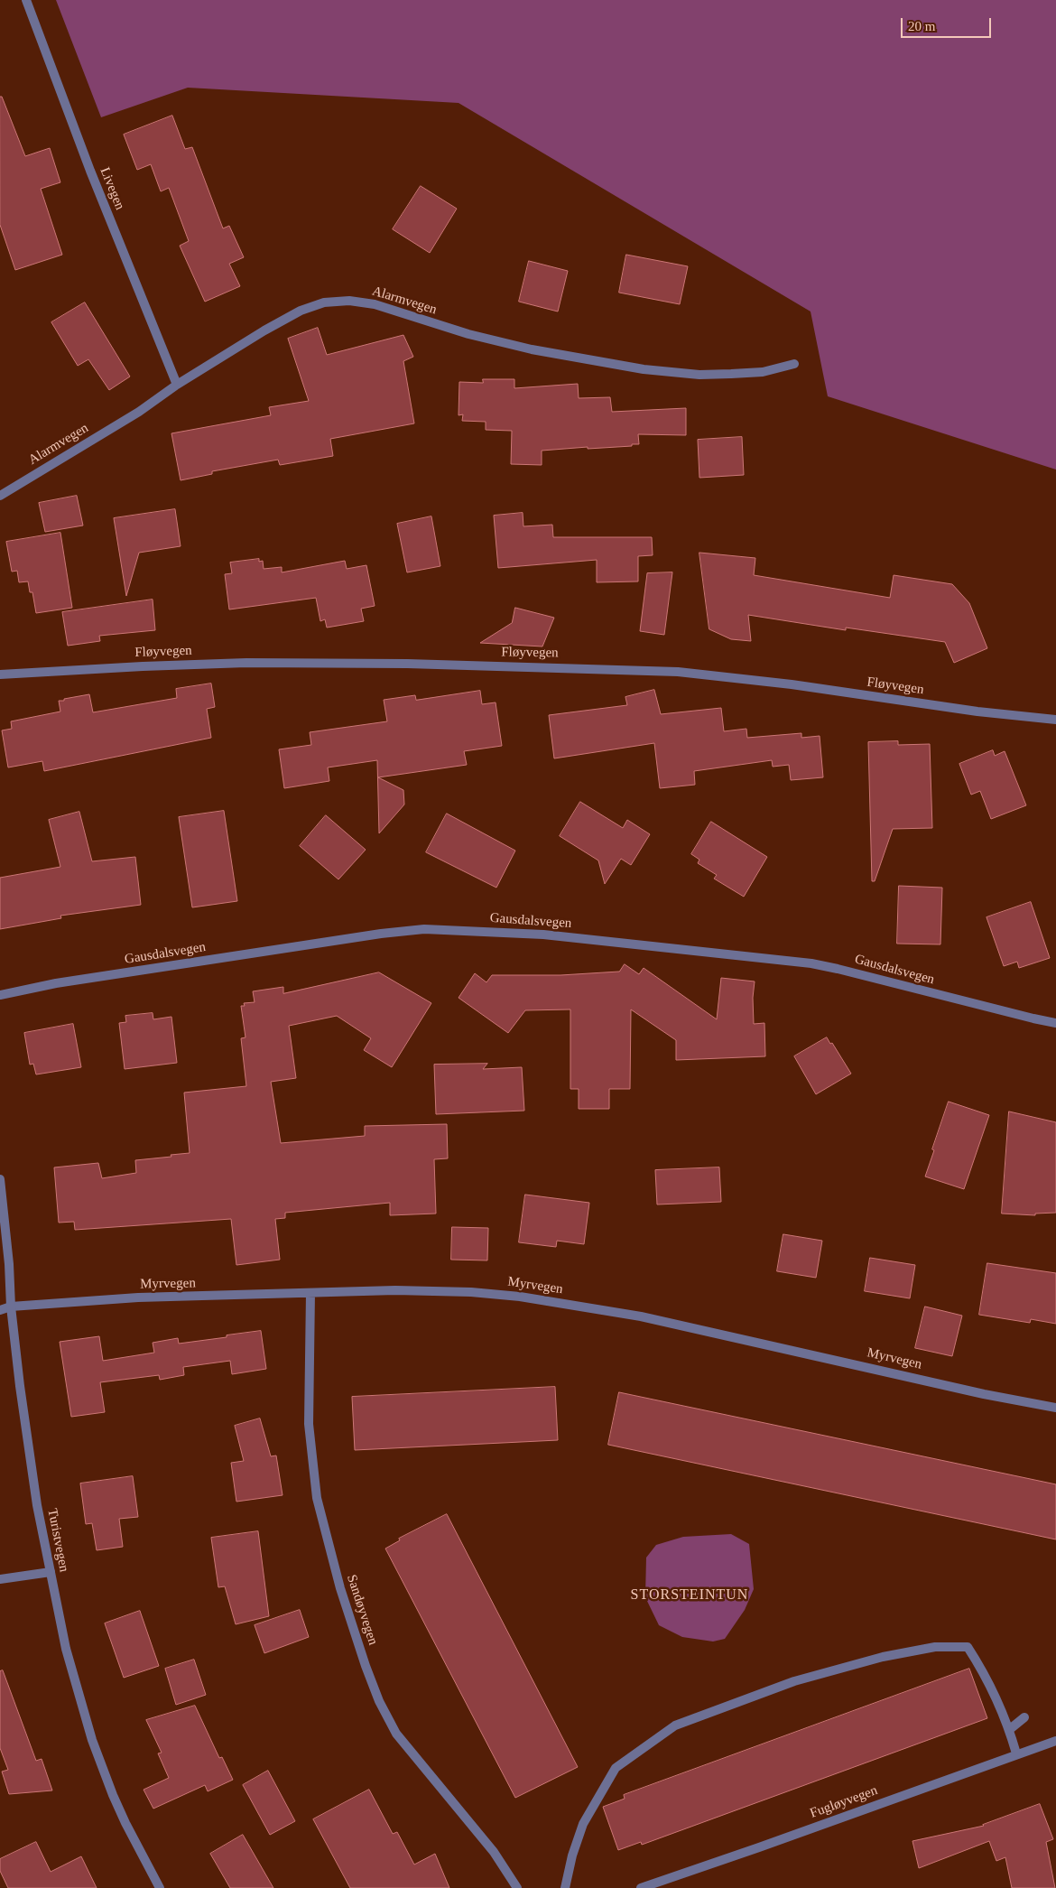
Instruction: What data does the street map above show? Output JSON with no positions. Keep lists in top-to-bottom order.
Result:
{
  "streets": {
    "street": [
      "Livegen",
      "Alarmvegen",
      "Fløyvegen",
      "Gausdalsvegen",
      "Myrvegen",
      "Turistvegen",
      "Sandøyvegen",
      "Fugløyvegen"
    ]
  },
  "crossings": [
    ["Livegen", "Alarmvegen"],
    ["Myrvegen", "Turistvegen"],
    ["Myrvegen", "Sandøyvegen"]
  ],
  "districts": ["STORSTEINTUN"],
  "scale_bar": "20 m"
}
